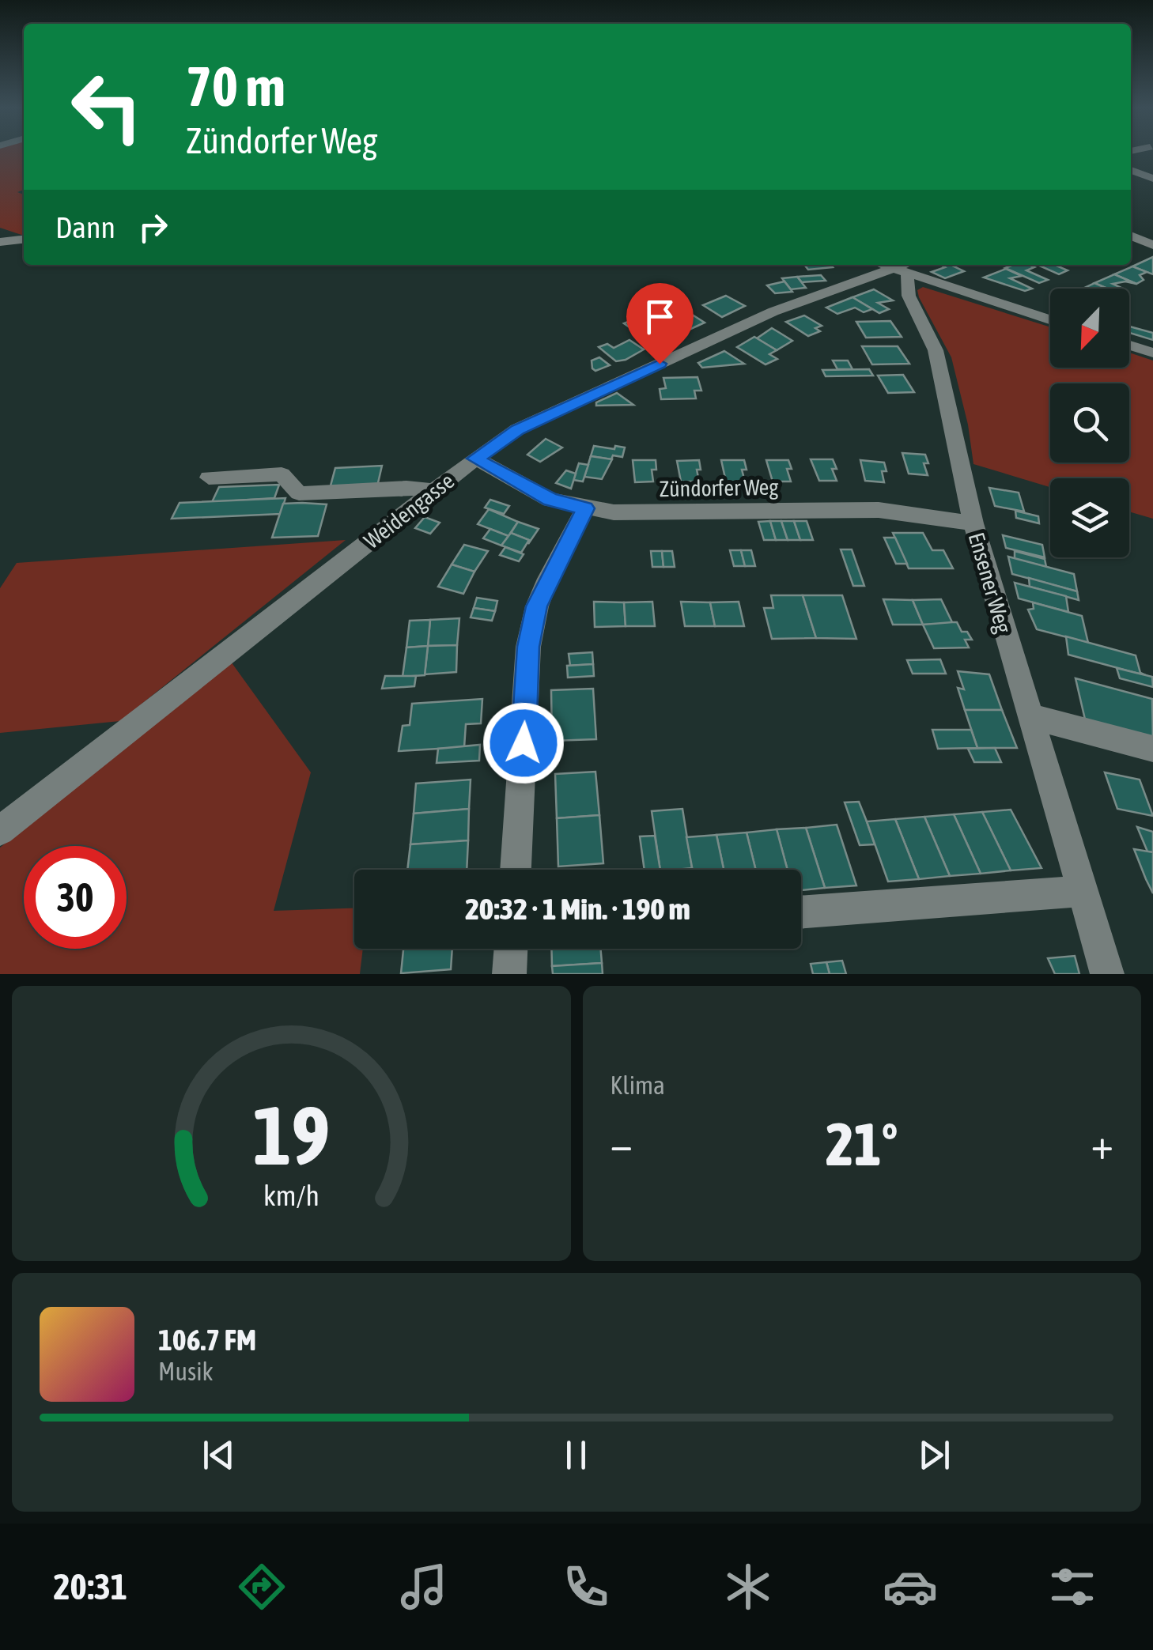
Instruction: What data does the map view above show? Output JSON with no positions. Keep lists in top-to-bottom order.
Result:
{
  "streets": {
    "street": ["Zündorfer Weg", "Weidengasse", "Ensener Weg"]
  },
  "crossings": [
    ["Zündorfer Weg", "Weidengasse"],
    ["Zündorfer Weg", "Ensener Weg"],
    ["Weidengasse", "Ensener Weg"]
  ],
  "north": "bottom left",
  "page": {
    "turn": ["70 m", "Zündorfer Weg"],
    "then": "Dann",
    "limit": "30",
    "trip": "20:32 · 1 Min. · 190 m",
    "tile": "Klima",
    "heat": ["−", "21°", "+"],
    "song": ["106.7 FM", "Musik"],
    "tabs": "20:31",
    "gauge": ["19", "km/h"]
  }
}
